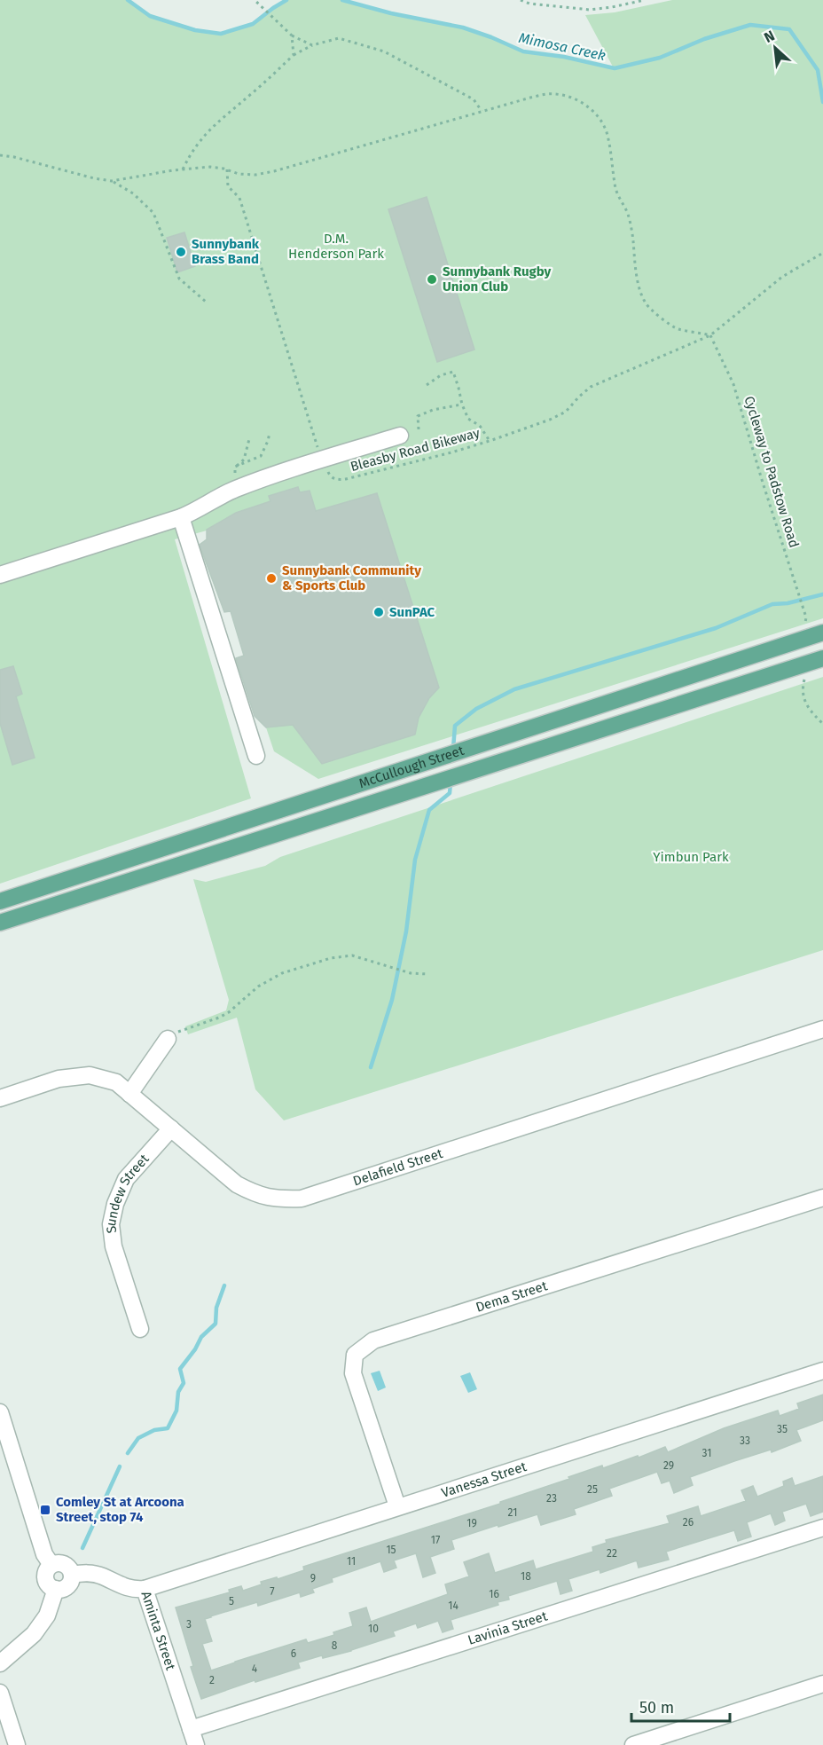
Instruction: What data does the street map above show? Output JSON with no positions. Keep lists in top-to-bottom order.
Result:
{
  "streets": {
    "main road": ["McCullough Street"],
    "street": [
      "Delafield Street",
      "Sundew Street",
      "Dema Street",
      "Vanessa Street",
      "Lavinia Street",
      "Aminta Street"
    ],
    "path": ["Bleasby Road Bikeway", "Cycleway to Padstow Road"]
  },
  "crossings": [
    ["Bleasby Road Bikeway", "Cycleway to Padstow Road"],
    ["Delafield Street", "Sundew Street"],
    ["Dema Street", "Vanessa Street"],
    ["Vanessa Street", "Aminta Street"],
    ["Lavinia Street", "Aminta Street"]
  ],
  "water": ["Mimosa Creek"],
  "parks": ["D.M. Henderson Park", "Yimbun Park"],
  "places": {
    "other": [
      "Sunnybank Brass Band",
      "Sunnybank Rugby Union Club",
      "Sunnybank Community & Sports Club",
      "SunPAC"
    ],
    "transit": ["Comley St at Arcoona Street, stop 74"]
  },
  "house_numbers": [
    "35",
    "33",
    "31",
    "29",
    "25",
    "23",
    "21",
    "26",
    "19",
    "17",
    "15",
    "22",
    "11",
    "18",
    "9",
    "7",
    "16",
    "5",
    "14",
    "3",
    "10",
    "8",
    "6",
    "4",
    "2"
  ],
  "scale_bar": "50 m",
  "north": "top left"
}
